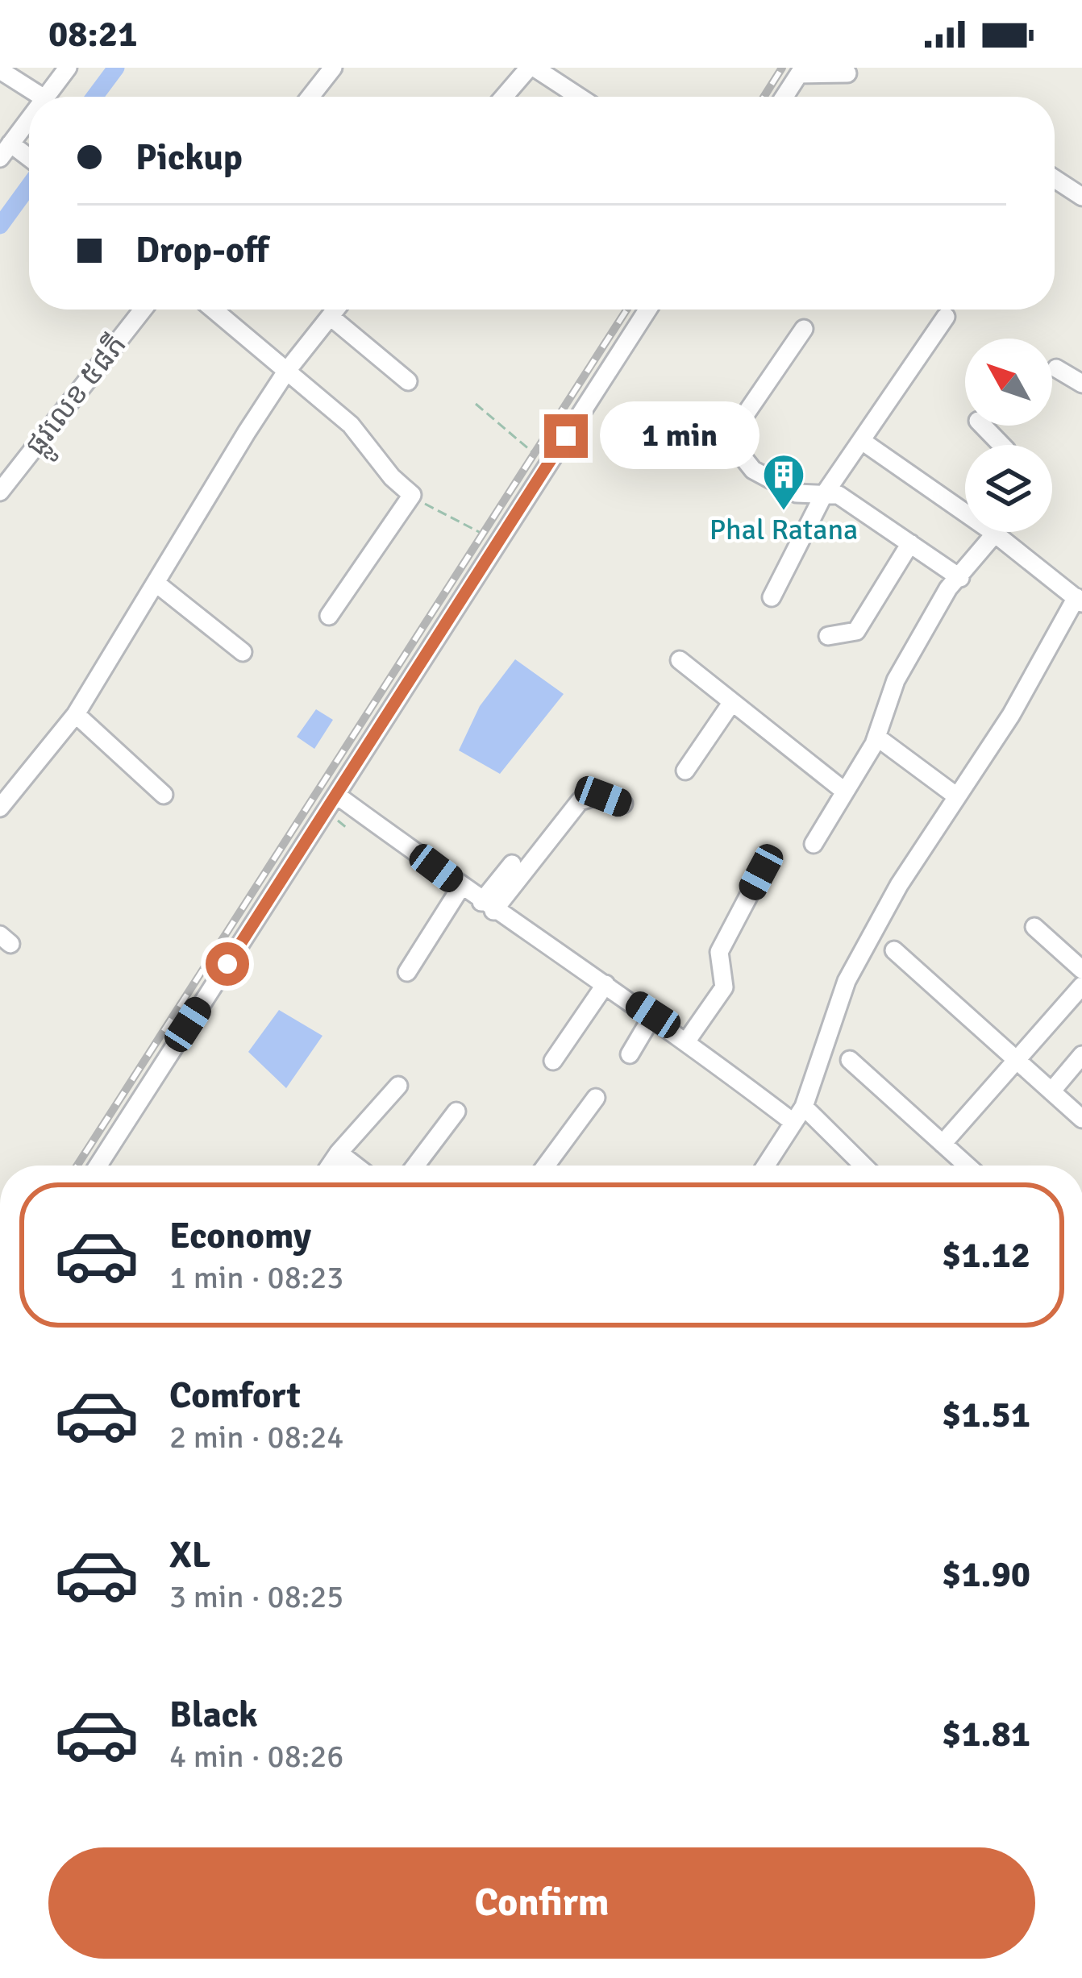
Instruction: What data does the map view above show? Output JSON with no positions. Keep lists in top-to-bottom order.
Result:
{
  "streets": {
    "street": ["ផ្លូវលេខ ៥៨ភី"]
  },
  "places": {
    "building": ["Phal Ratana"]
  },
  "north": "top left",
  "page": {
    "status": "08:21",
    "banner": ["Pickup", "Drop-off"],
    "bubble": "1 min",
    "list": [
      {
        "name": "Economy",
        "note": "1 min · 08:23",
        "value": "$1.12"
      },
      {
        "name": "Comfort",
        "note": "2 min · 08:24",
        "value": "$1.51"
      },
      {
        "name": "XL",
        "note": "3 min · 08:25",
        "value": "$1.90"
      },
      {
        "name": "Black",
        "note": "4 min · 08:26",
        "value": "$1.81"
      }
    ],
    "buttons": "Confirm"
  }
}
